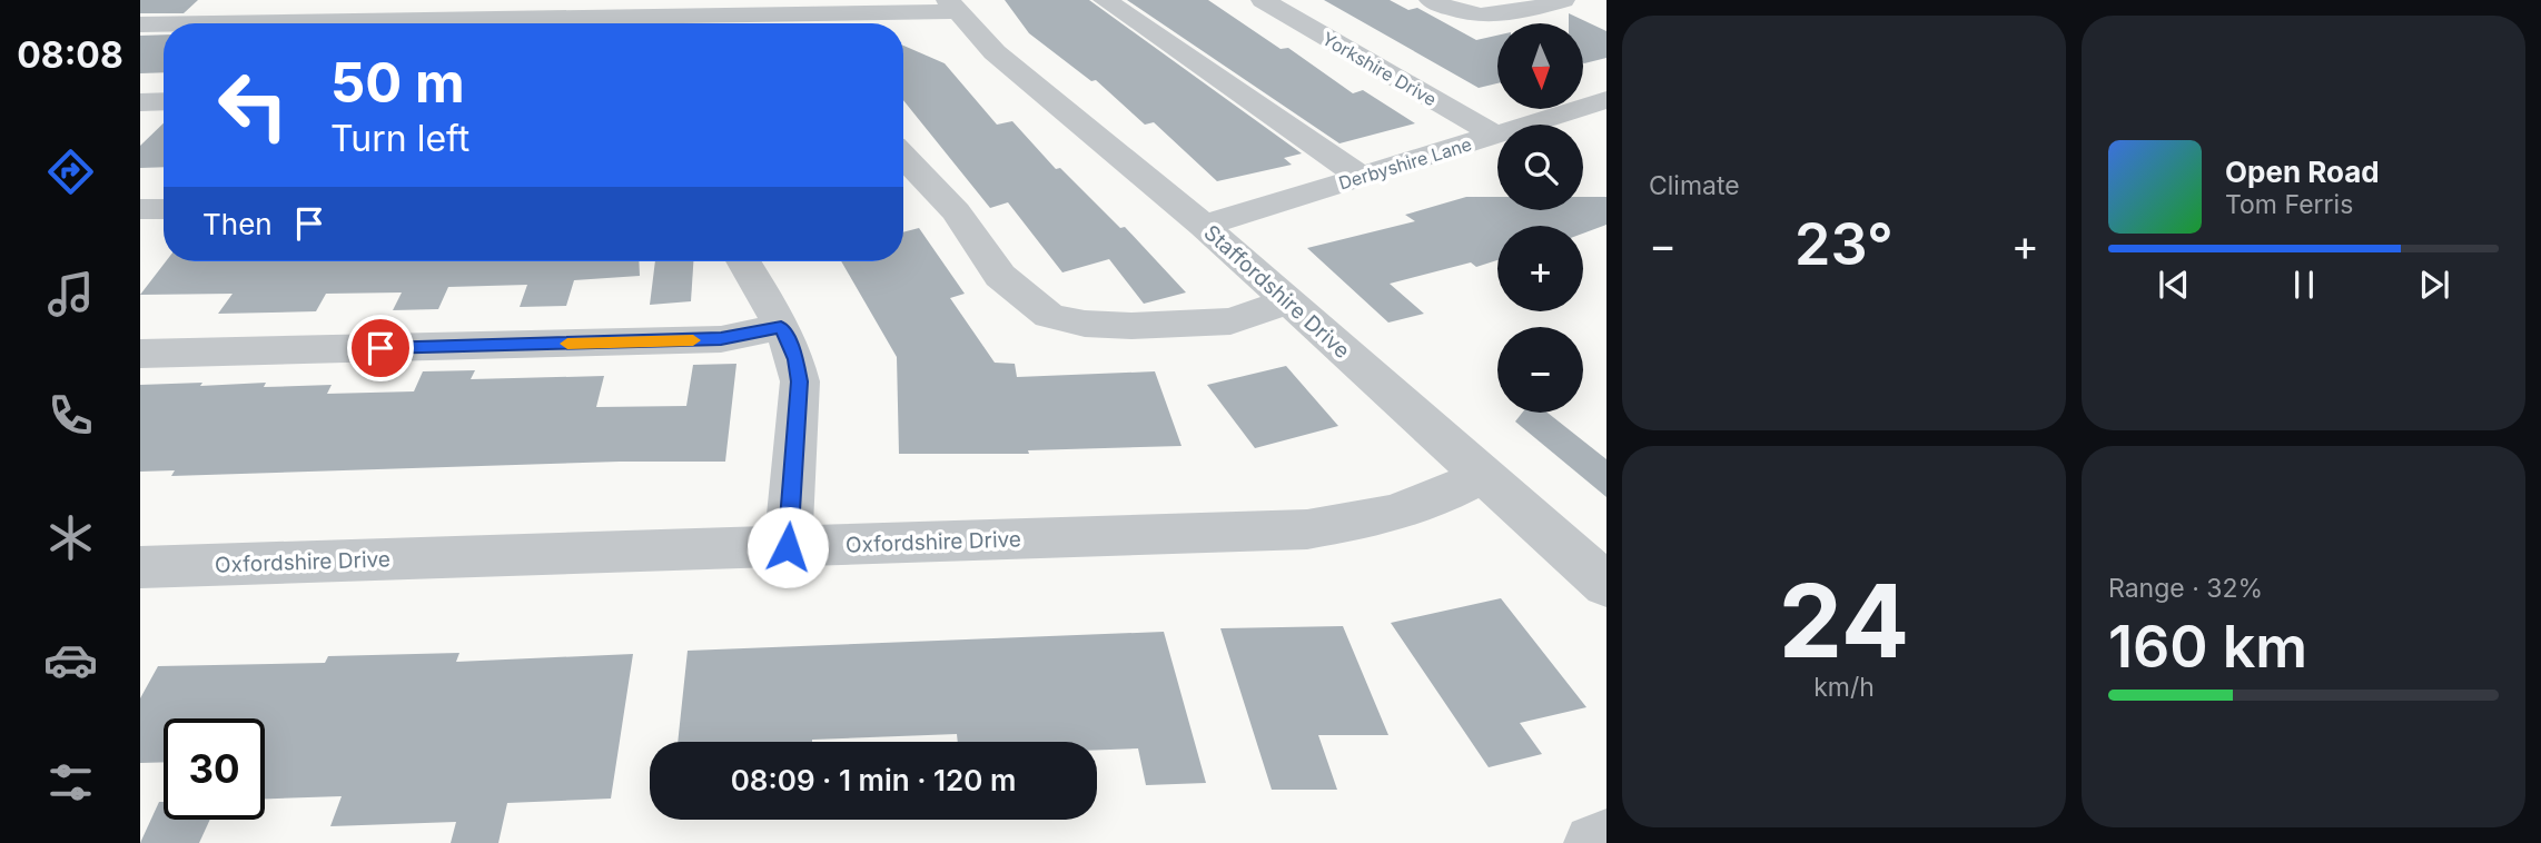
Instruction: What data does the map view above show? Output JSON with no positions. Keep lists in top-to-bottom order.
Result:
{
  "streets": {
    "street": [
      "Yorkshire Drive",
      "Derbyshire Lane",
      "Staffordshire Drive",
      "Oxfordshire Drive"
    ]
  },
  "crossings": [
    ["Yorkshire Drive", "Derbyshire Lane"],
    ["Derbyshire Lane", "Staffordshire Drive"],
    ["Staffordshire Drive", "Oxfordshire Drive"]
  ],
  "north": "bottom",
  "page": {
    "tabs": "08:08",
    "tile": [
      "Climate",
      ["24", "km/h"],
      ["Range · 32%", "160 km"]
    ],
    "map_buttons": ["+", "−"],
    "turn": ["50 m", "Turn left"],
    "song": ["Open Road", "Tom Ferris"],
    "then": "Then",
    "heat": ["−", "23°", "+"],
    "limit": "30",
    "trip": "08:09 · 1 min · 120 m"
  }
}
